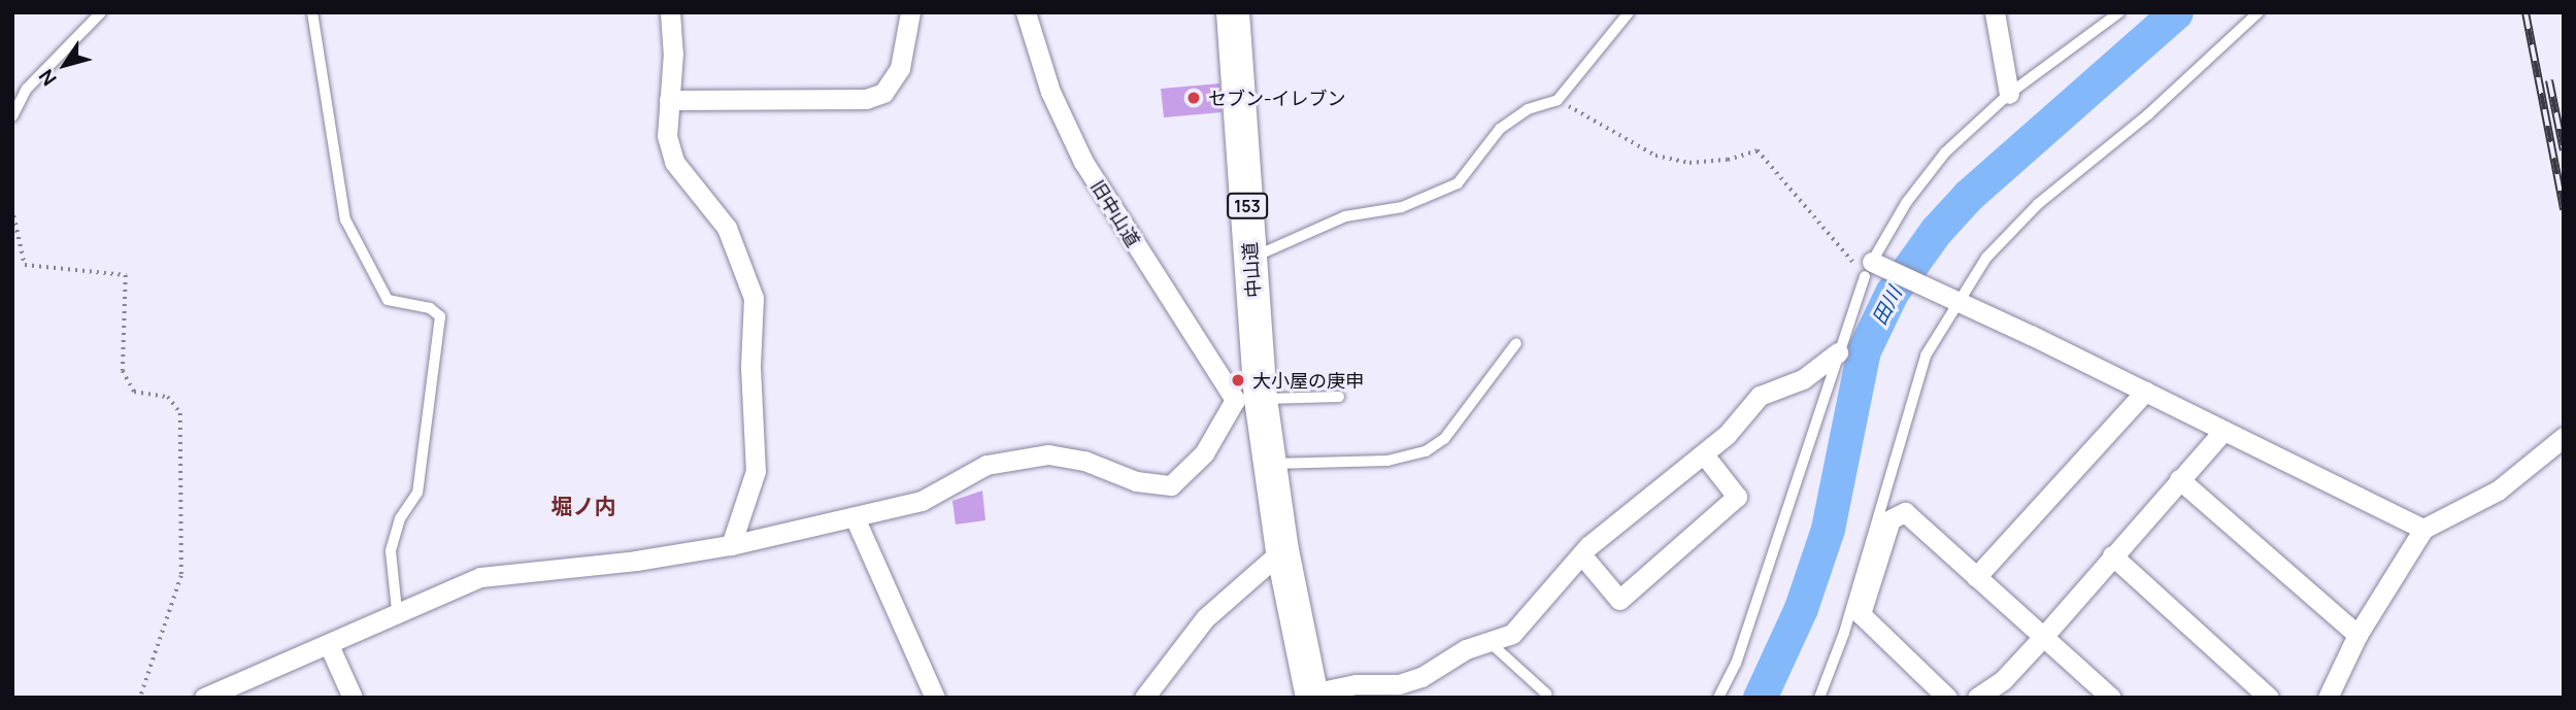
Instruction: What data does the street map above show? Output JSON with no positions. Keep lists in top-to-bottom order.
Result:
{
  "streets": {
    "highway": ["153", "中山道"],
    "street": ["旧中山道"]
  },
  "crossings": [
    ["旧中山道", "中山道"]
  ],
  "districts": ["堀ノ内"],
  "water": ["田川"],
  "places": ["セブン-イレブン", "大小屋の庚申"],
  "north": "bottom left"
}
